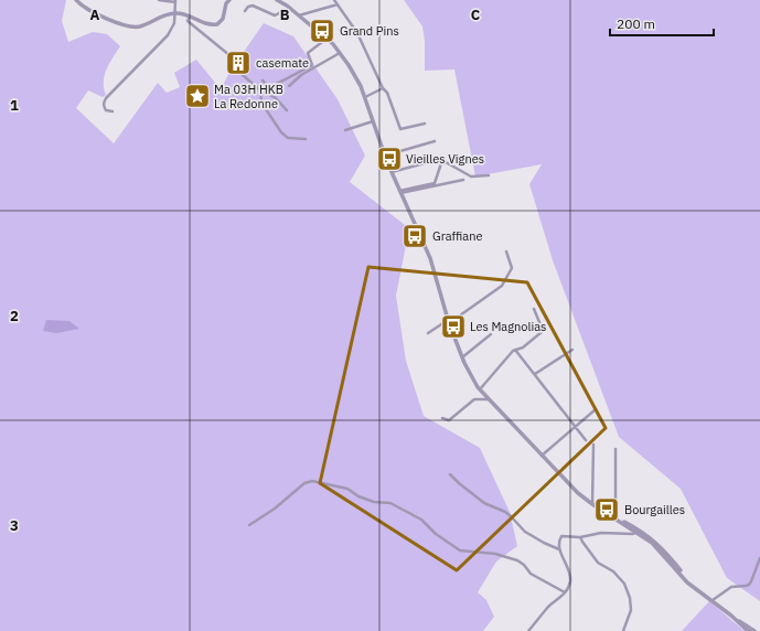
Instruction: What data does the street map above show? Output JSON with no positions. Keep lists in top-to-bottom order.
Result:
{
  "places": {
    "bus stop": [
      "Grand Pins",
      "Vieilles Vignes",
      "Graffiane",
      "Les Magnolias",
      "Bourgailles"
    ],
    "building": ["casemate"],
    "place": ["Ma 03H HKB La Redonne"]
  },
  "scale_bar": "200 m",
  "grid": {
    "columns": ["A", "B", "C"],
    "rows": ["1", "2", "3"]
  }
}
